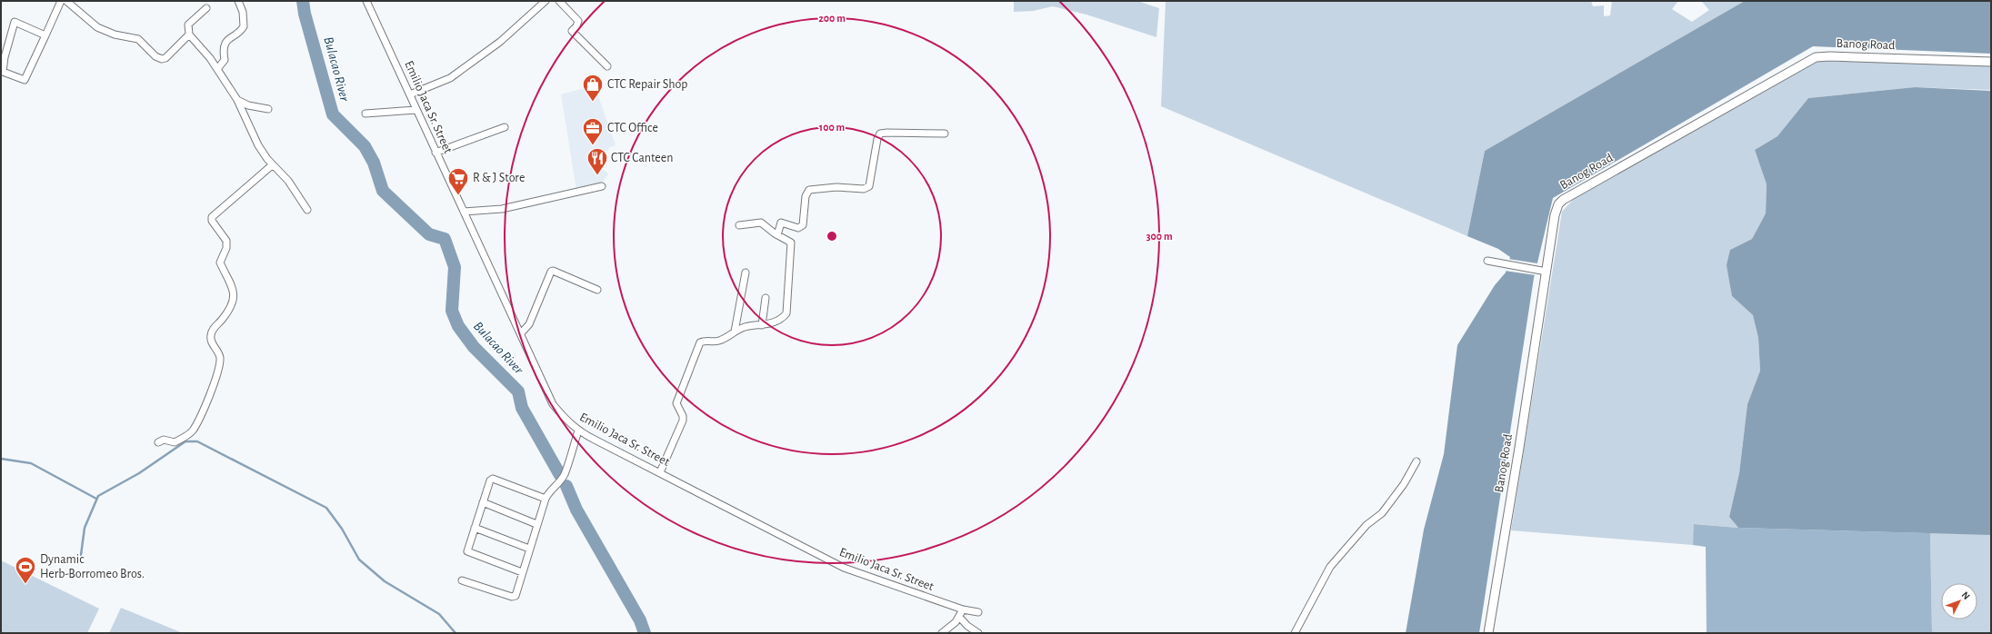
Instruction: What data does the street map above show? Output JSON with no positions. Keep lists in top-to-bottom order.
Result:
{
  "streets": {
    "street": ["Banog Road", "Emilio Jaca Sr. Street"]
  },
  "water": ["Bulacao River"],
  "places": {
    "shop": ["CTC Repair Shop"],
    "office": ["CTC Office"],
    "restaurant": ["CTC Canteen"],
    "supermarket": ["R & J Store"],
    "sports": ["Dynamic Herb-Borromeo Bros."]
  },
  "north": "top right",
  "rings": ["200 m", "100 m", "300 m"]
}
